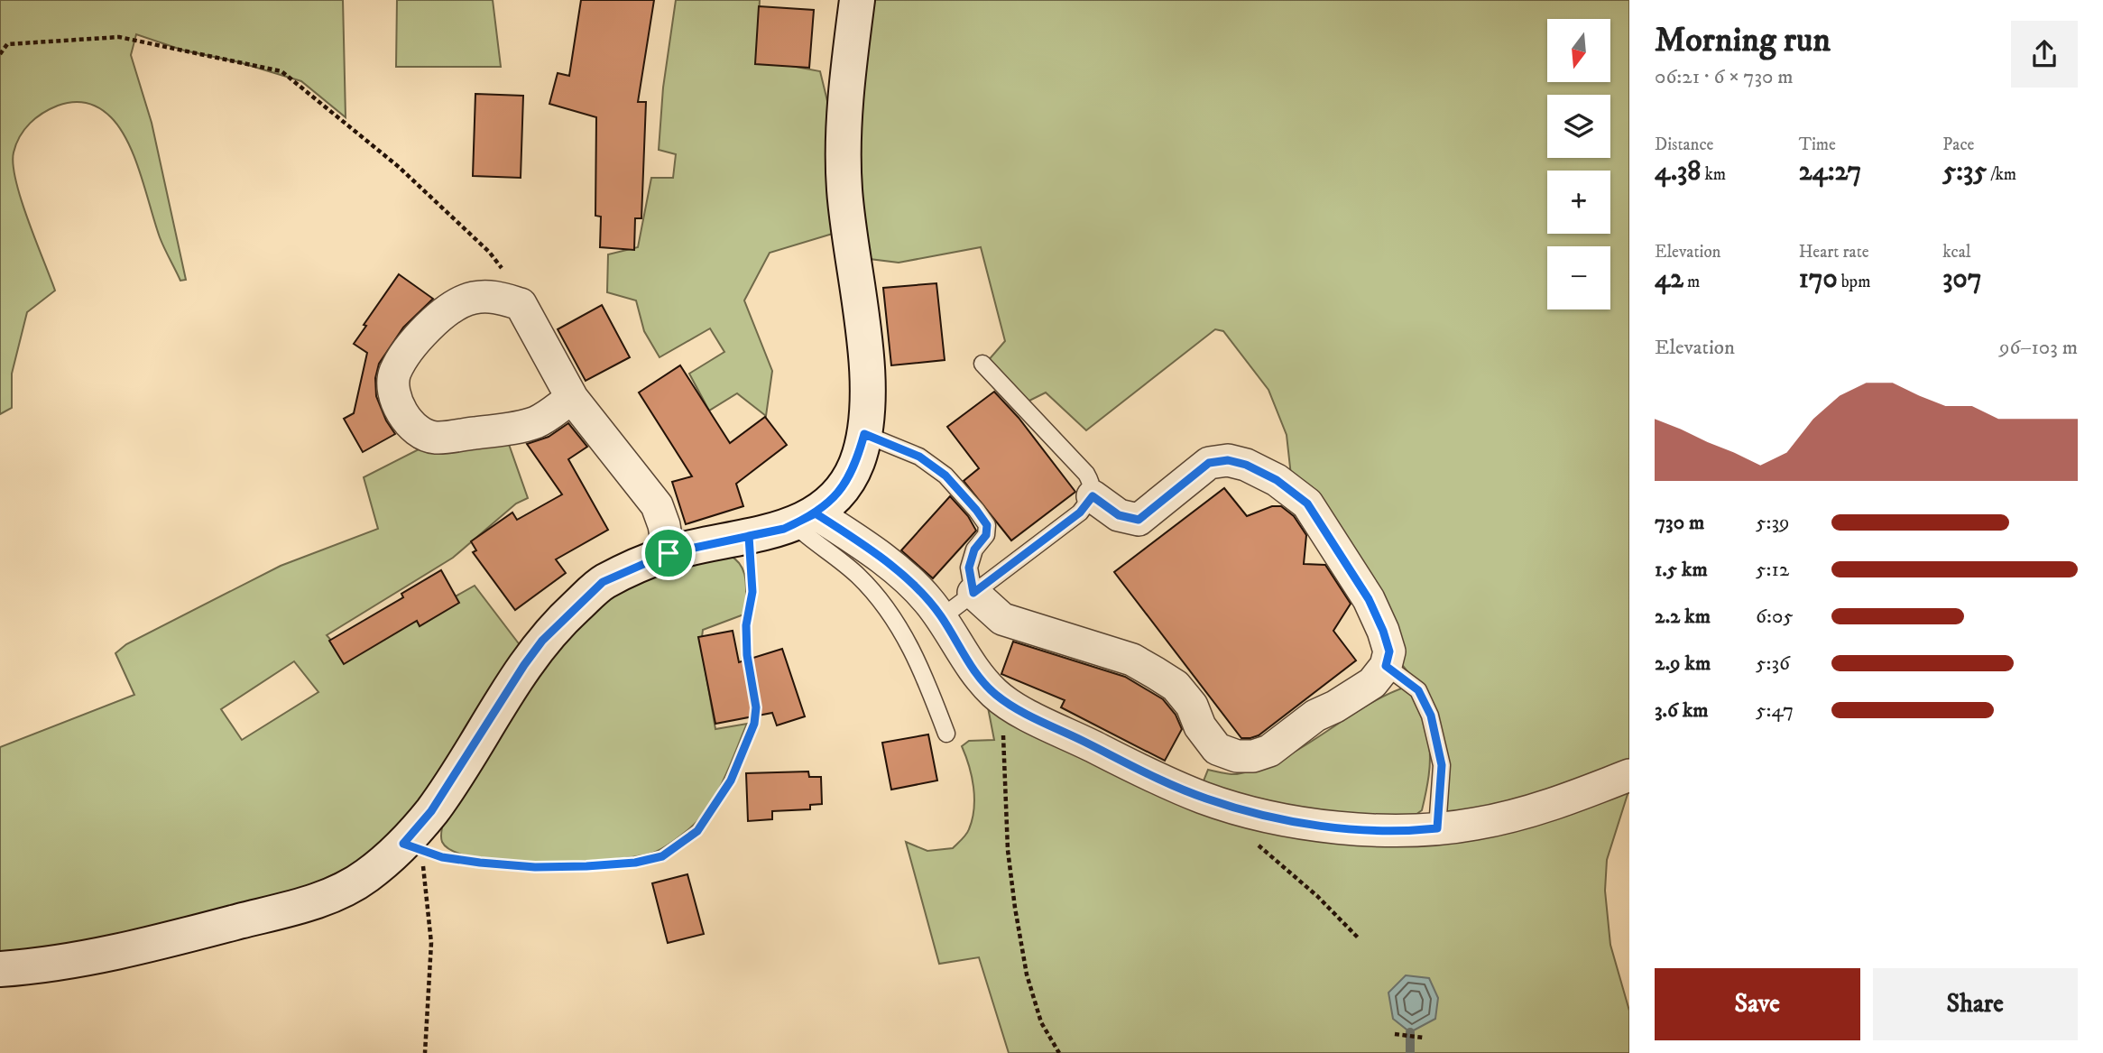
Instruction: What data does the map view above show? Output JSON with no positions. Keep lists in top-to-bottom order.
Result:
{
  "north": "bottom",
  "page": {
    "heading": ["Morning run", "06:21 · 6 × 730 m"],
    "map_buttons": ["+", "−"],
    "stats": [
      ["Distance", "4.38 km"],
      ["Time", "24:27"],
      ["Pace", "5:35 /km"],
      ["Elevation", "42 m"],
      ["Heart rate", "170 bpm"],
      ["kcal", "307"]
    ],
    "chart": ["Elevation", "96–103 m"],
    "list": [
      {
        "name": "730 m",
        "note": "5:39"
      },
      {
        "name": "1.5 km",
        "note": "5:12"
      },
      {
        "name": "2.2 km",
        "note": "6:05"
      },
      {
        "name": "2.9 km",
        "note": "5:36"
      },
      {
        "name": "3.6 km",
        "note": "5:47"
      }
    ],
    "buttons": ["Save", "Share"]
  }
}
